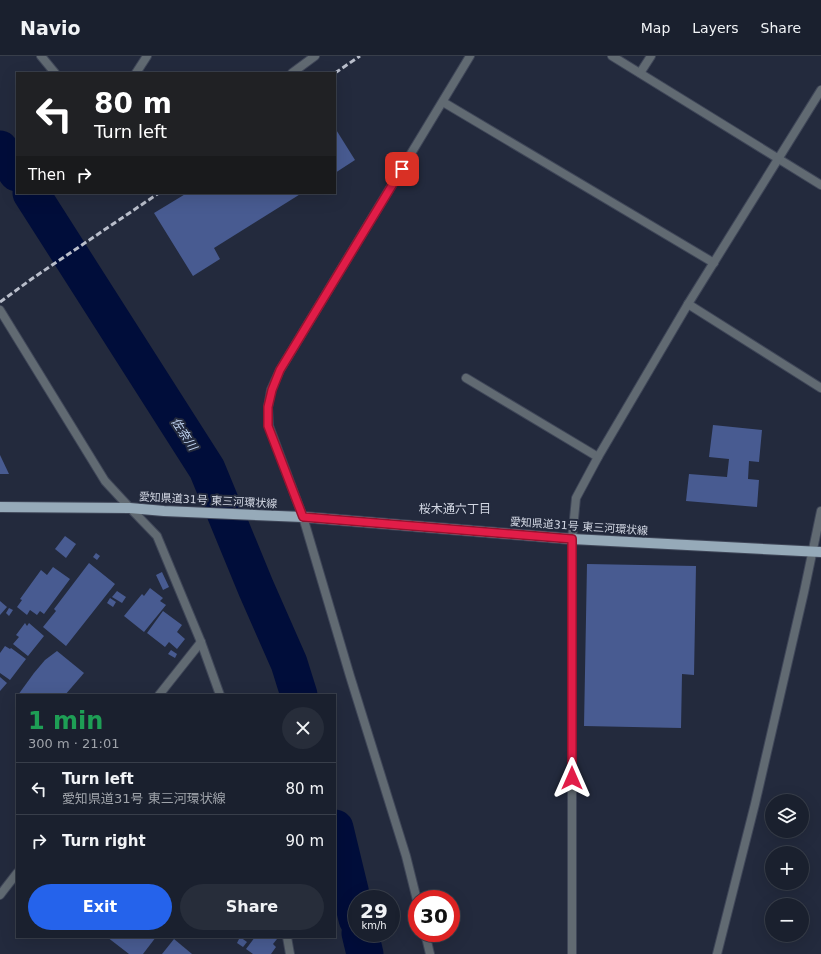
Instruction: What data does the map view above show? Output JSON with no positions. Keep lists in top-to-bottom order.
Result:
{
  "streets": {
    "main road": ["愛知県道31号 東三河環状線"]
  },
  "districts": ["桜木通六丁目"],
  "water": ["佐奈川"],
  "page": {
    "header": "Navio",
    "nav": ["Map", "Layers", "Share"],
    "turn": ["80 m", "Turn left"],
    "then": "Then",
    "heading": ["1 min", "300 m · 21:01"],
    "list": [
      {
        "name": "Turn left",
        "note": "愛知県道31号 東三河環状線",
        "value": "80 m"
      },
      {
        "name": "Turn right",
        "value": "90 m"
      }
    ],
    "map_buttons": ["+", "−"],
    "buttons": ["Exit", "Share"],
    "speed": "29 km/h",
    "limit": "30"
  }
}
